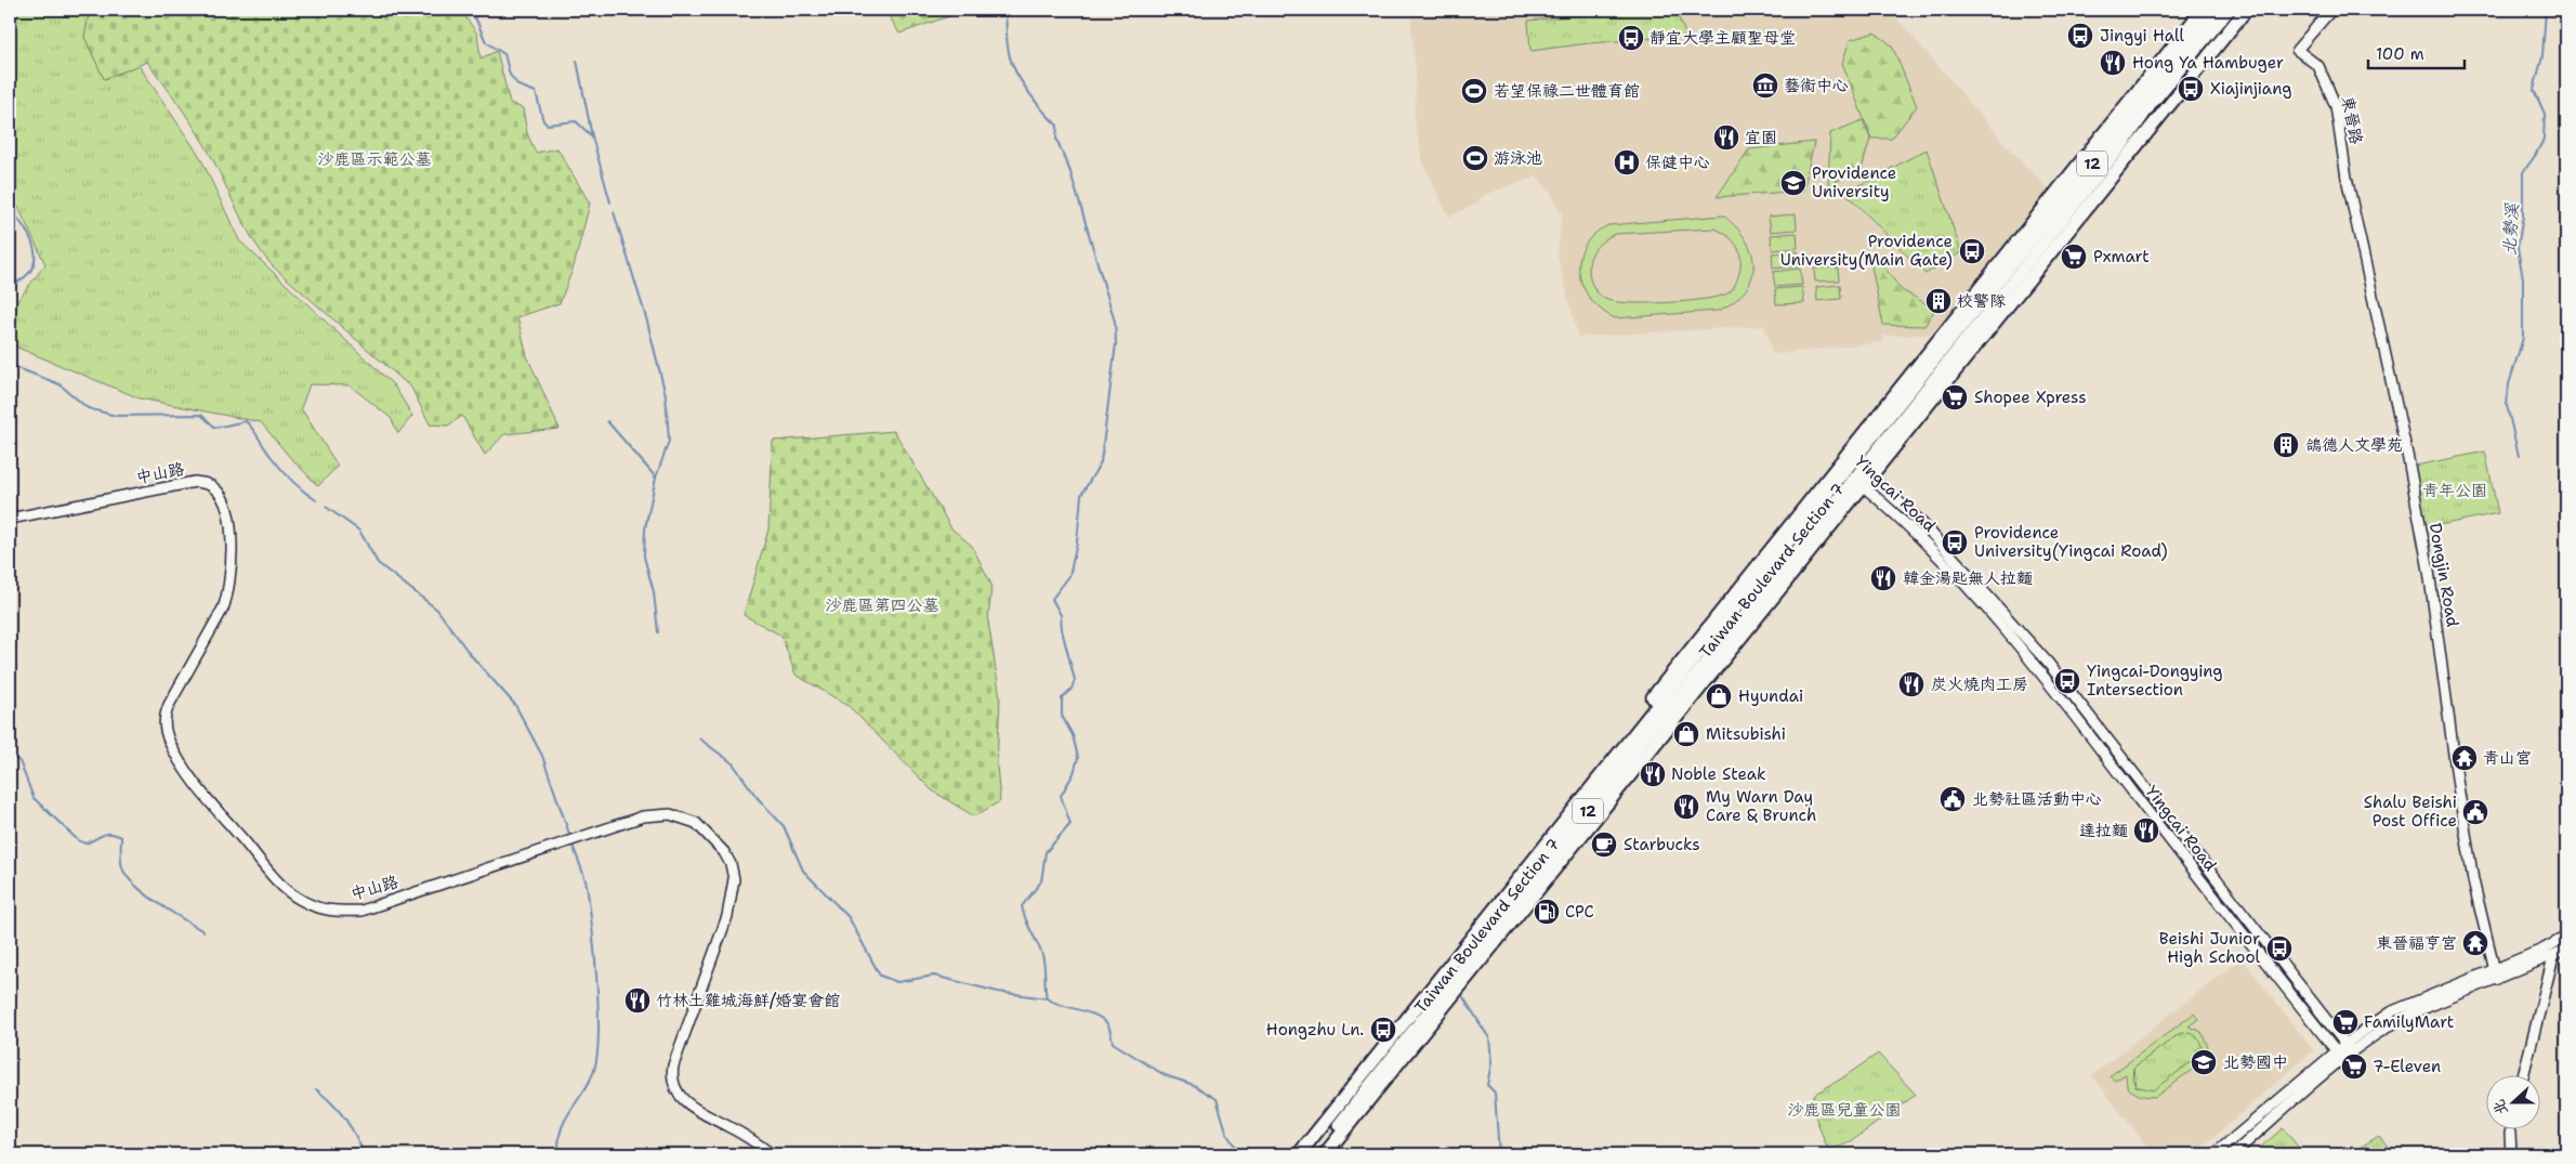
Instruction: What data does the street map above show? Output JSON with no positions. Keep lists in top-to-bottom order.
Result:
{
  "streets": {
    "main road": ["12", "Taiwan Boulevard Section 7"],
    "street": ["中山路", "Yingcai Road", "Dongjin Road"]
  },
  "crossings": [
    ["Yingcai Road", "Taiwan Boulevard Section 7"]
  ],
  "water": ["北勢溪"],
  "parks": [
    "沙鹿區示範公墓",
    "青年公園",
    "沙鹿區第四公墓",
    "沙鹿區兒童公園"
  ],
  "places": {
    "bus stop": [
      "Jingyi Hall",
      "靜宜大學主顧聖母堂",
      "Xiajinjiang",
      "Providence University(Main Gate)",
      "Providence University(Yingcai Road)",
      "Yingcai-Dongying Intersection",
      "Beishi Junior High School",
      "Hongzhu Ln."
    ],
    "restaurant": [
      "Hong Ya Hambuger",
      "宜園",
      "韓金湯匙無人拉麵",
      "炭火燒肉工房",
      "Noble Steak",
      "My Warn Day Care & Brunch",
      "達拉麵",
      "竹林土雞城海鮮/婚宴會館"
    ],
    "museum": ["藝術中心"],
    "sports": ["若望保祿二世體育館", "游泳池"],
    "hospital": ["保健中心"],
    "school or university": ["Providence University", "北勢國中"],
    "supermarket": [
      "Pxmart",
      "Shopee Xpress",
      "FamilyMart",
      "7-Eleven"
    ],
    "building": ["校警隊", "鴿德人文學苑"],
    "shop": ["Hyundai", "Mitsubishi"],
    "temple": ["青山宮", "東晉福亨宮"],
    "public building": ["北勢社區活動中心", "Shalu Beishi Post Office"],
    "cafe": ["Starbucks"],
    "fuel station": ["CPC"]
  },
  "scale_bar": "100 m",
  "north": "left"
}
